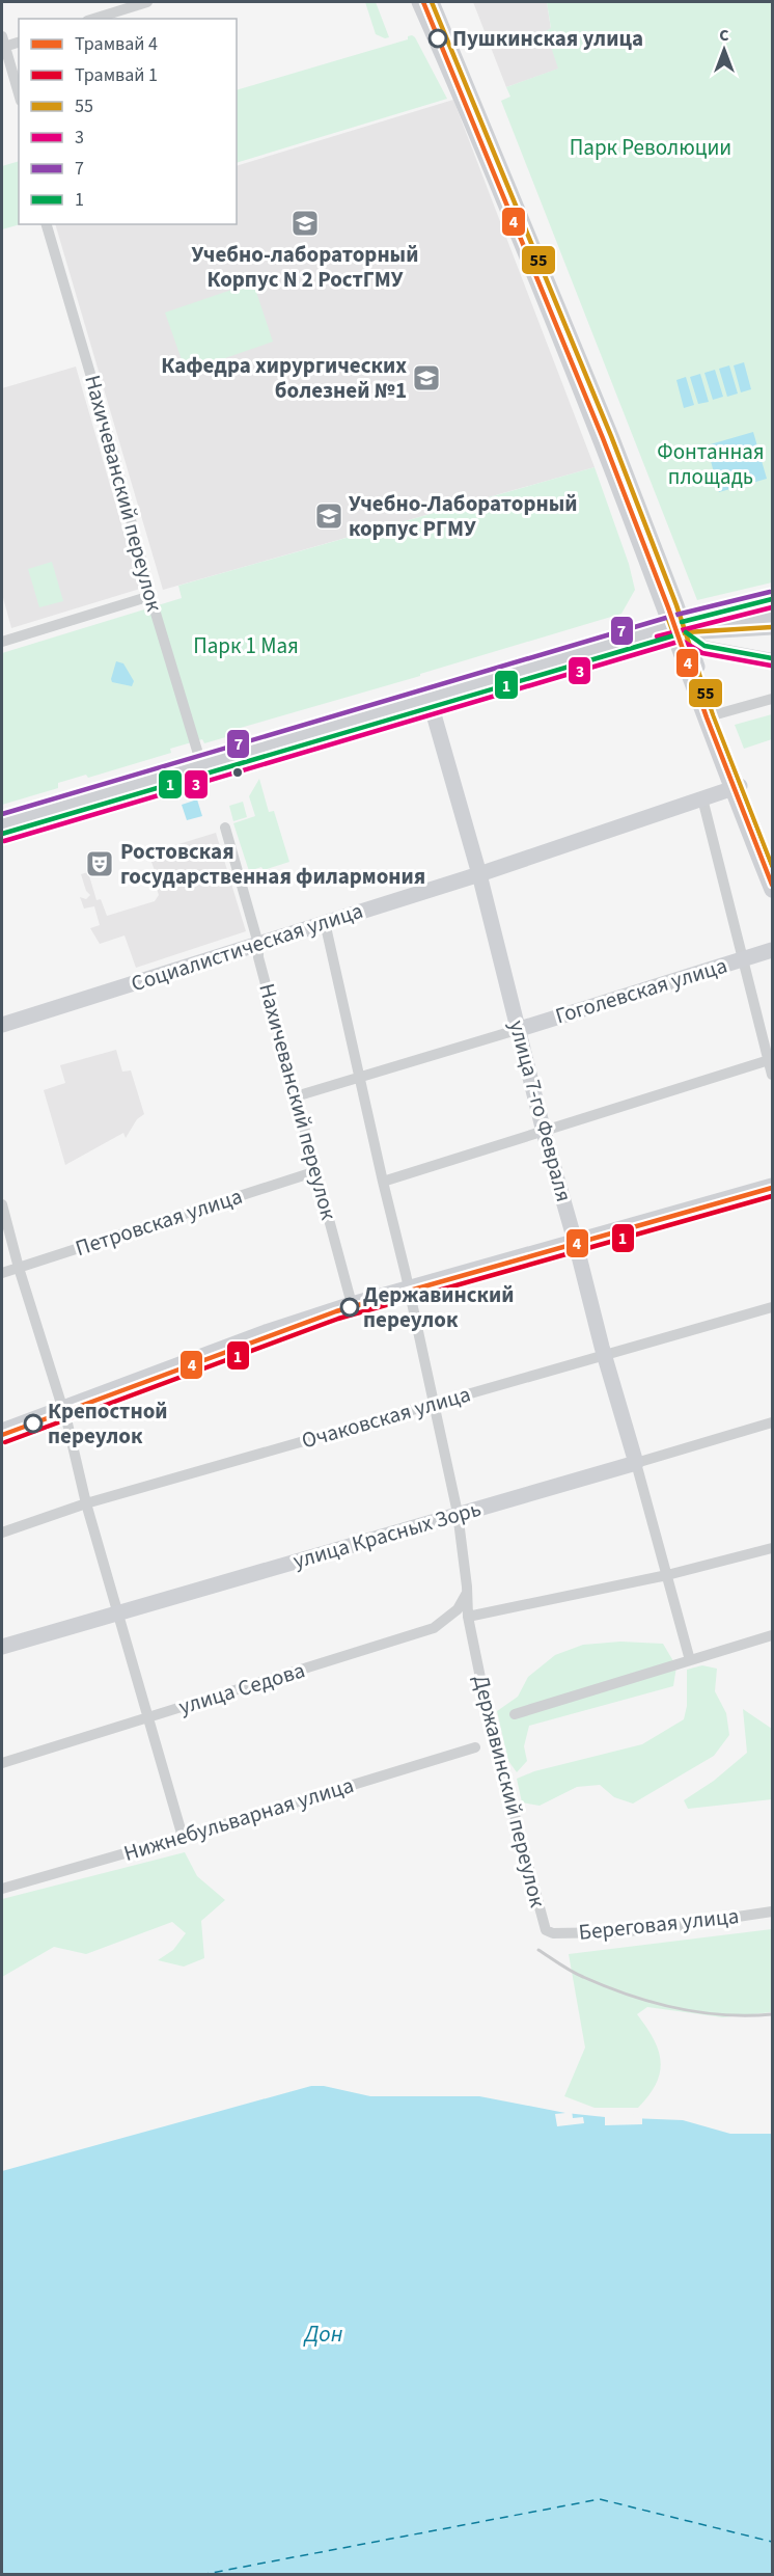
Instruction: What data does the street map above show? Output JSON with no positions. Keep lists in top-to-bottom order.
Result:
{
  "streets": {
    "main road": [
      "Социалистическая улица",
      "Гоголевская улица",
      "улица 7-го Февраля",
      "улица Красных Зорь"
    ],
    "street": [
      "Нахичеванский переулок",
      "Петровская улица",
      "Очаковская улица",
      "улица Седова",
      "Державинский переулок",
      "Нижнебульварная улица",
      "Береговая улица"
    ]
  },
  "crossings": [
    ["Нахичеванский переулок", "Социалистическая улица"],
    ["Нахичеванский переулок", "Гоголевская улица"],
    ["Нахичеванский переулок", "Петровская улица"],
    ["Социалистическая улица", "улица 7-го Февраля"],
    ["Социалистическая улица", "Державинский переулок"],
    ["Гоголевская улица", "улица 7-го Февраля"],
    ["Гоголевская улица", "Державинский переулок"],
    ["улица 7-го Февраля", "Очаковская улица"],
    ["улица 7-го Февраля", "улица Красных Зорь"],
    ["Очаковская улица", "Державинский переулок"],
    ["улица Красных Зорь", "Державинский переулок"],
    ["улица Седова", "Державинский переулок"],
    ["Державинский переулок", "Береговая улица"]
  ],
  "water": ["Дон"],
  "parks": ["Парк Революции", "Фонтанная площадь", "Парк 1 Мая"],
  "places": {
    "other": ["Пушкинская улица", "Державинский переулок", "Крепостной переулок"],
    "school or university": ["Учебно-лабораторный Корпус N 2 РостГМУ", "Кафедра хирургических болезней №1", "Учебно-Лабораторный корпус РГМУ"],
    "theatre": ["Ростовская государственная филармония"]
  },
  "lines": [
    "tram line 4",
    "transit line 55",
    "transit line 7",
    "transit line 1",
    "transit line 3",
    "tram line 1"
  ],
  "legend": [
    "Трамвай 4",
    "Трамвай 1",
    "55",
    "3",
    "7",
    "1"
  ],
  "north": "top"
}
